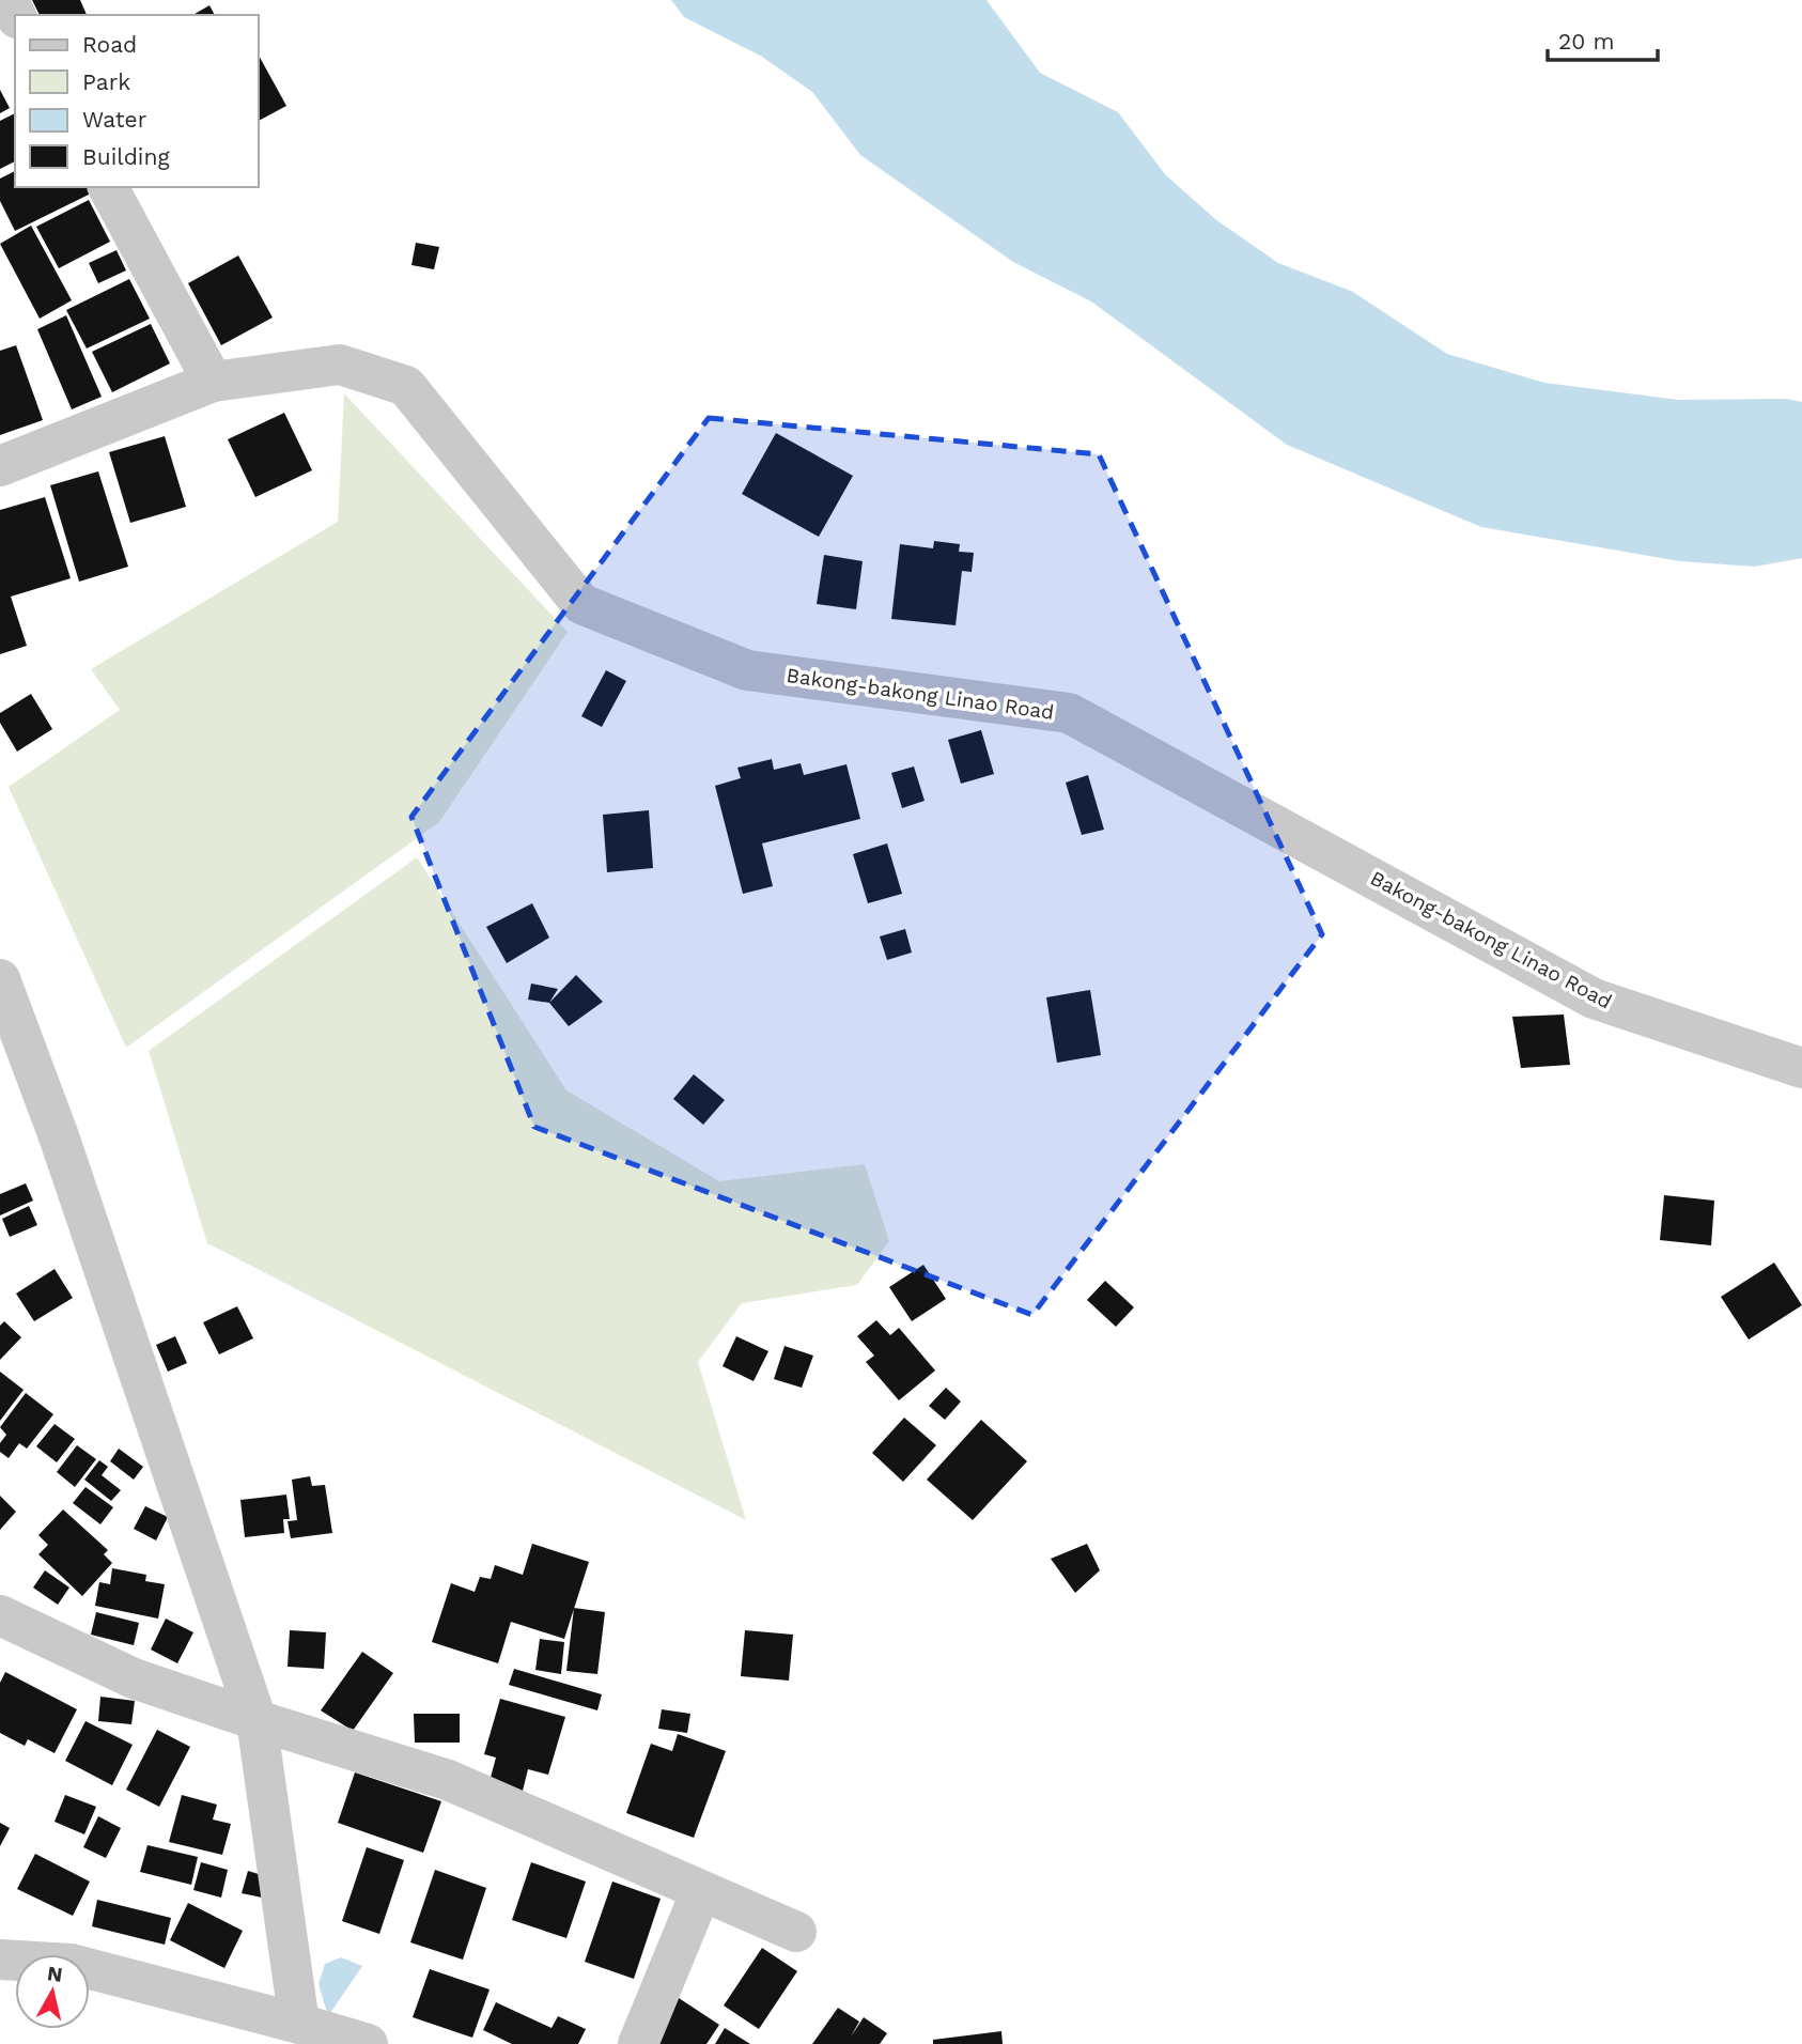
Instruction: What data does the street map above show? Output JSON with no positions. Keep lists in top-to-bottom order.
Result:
{
  "streets": {
    "street": ["Bakong-bakong Linao Road"]
  },
  "legend": [
    "Road",
    "Park",
    "Water",
    "Building"
  ],
  "scale_bar": "20 m",
  "north": "top"
}
